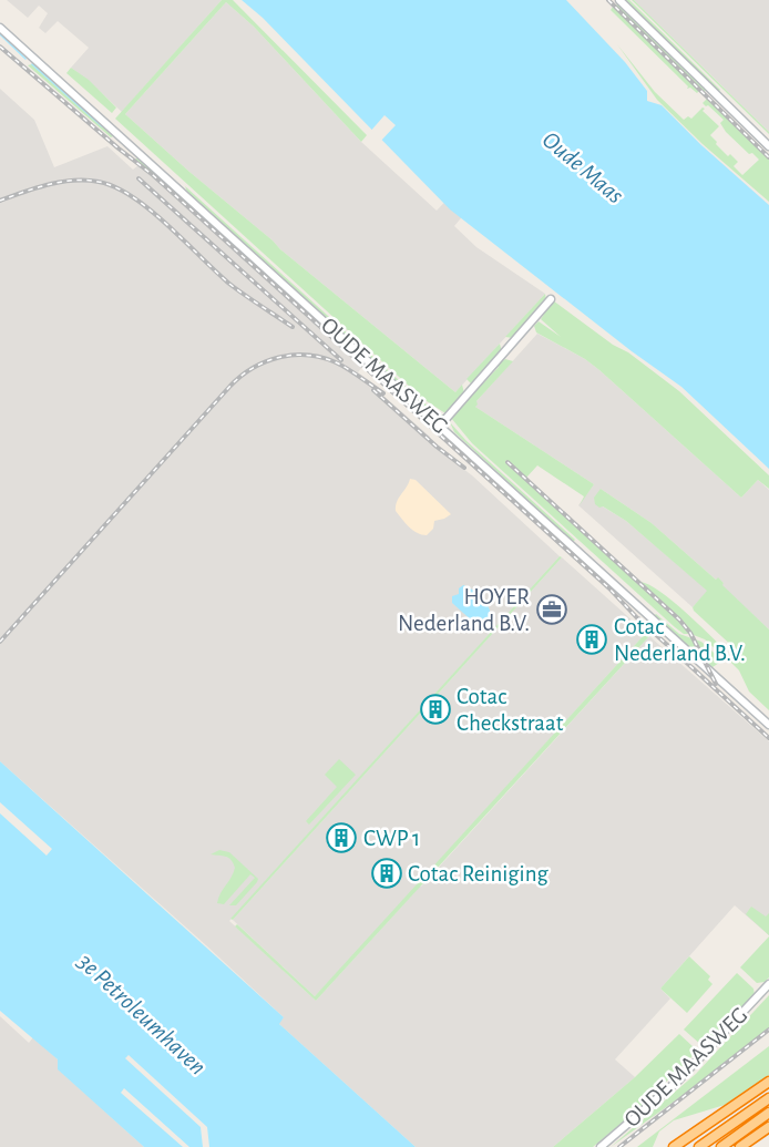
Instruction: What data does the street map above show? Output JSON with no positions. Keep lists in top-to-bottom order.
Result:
{
  "streets": {
    "street": ["OUDE MAASWEG"]
  },
  "water": ["Oude Maas", "3e Petroleumhaven"],
  "places": {
    "office": ["HOYER Nederland B.V."],
    "building": [
      "Cotac Nederland B.V.",
      "Cotac Checkstraat",
      "CWP 1",
      "Cotac Reiniging"
    ]
  }
}
